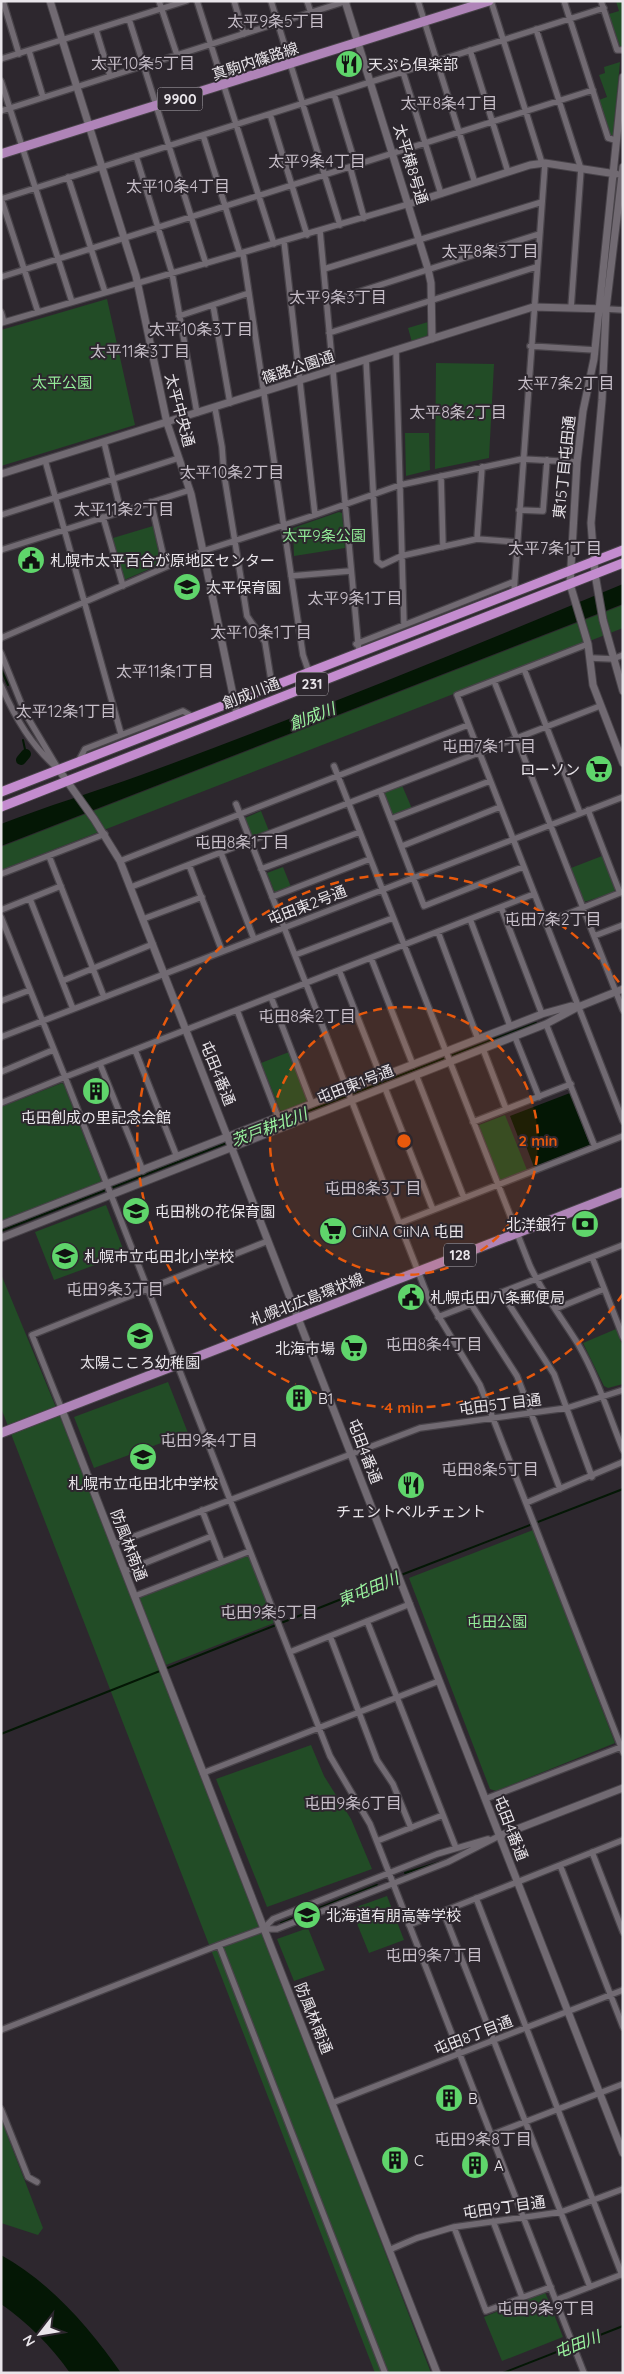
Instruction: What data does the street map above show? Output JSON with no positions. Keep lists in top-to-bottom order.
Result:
{
  "streets": {
    "highway": ["231", "創成川通"],
    "main road": [
      "真駒内篠路線",
      "9900",
      "128",
      "札幌北広島環状線"
    ],
    "street": [
      "太平横8号通",
      "篠路公園通",
      "太平中央通",
      "東15丁目屯田通",
      "屯田東2号通",
      "屯田4番通",
      "屯田東1号通",
      "屯田5丁目通",
      "防風林南通",
      "屯田8丁目通",
      "屯田9丁目通"
    ]
  },
  "crossings": [
    ["真駒内篠路線", "太平横8号通"],
    ["真駒内篠路線", "太平中央通"],
    ["太平横8号通", "篠路公園通"],
    ["篠路公園通", "太平中央通"],
    ["篠路公園通", "東15丁目屯田通"],
    ["太平中央通", "創成川通"],
    ["東15丁目屯田通", "創成川通"],
    ["創成川通", "屯田4番通"],
    ["屯田東2号通", "屯田4番通"],
    ["屯田4番通", "屯田東1号通"],
    ["屯田4番通", "札幌北広島環状線"],
    ["屯田4番通", "屯田5丁目通"],
    ["屯田4番通", "屯田8丁目通"],
    ["札幌北広島環状線", "防風林南通"],
    ["屯田5丁目通", "防風林南通"],
    ["防風林南通", "屯田8丁目通"],
    ["防風林南通", "屯田9丁目通"]
  ],
  "districts": [
    "太平9条5丁目",
    "太平10条5丁目",
    "太平8条4丁目",
    "太平9条4丁目",
    "太平10条4丁目",
    "太平8条3丁目",
    "太平9条3丁目",
    "太平10条3丁目",
    "太平11条3丁目",
    "太平7条2丁目",
    "太平8条2丁目",
    "太平10条2丁目",
    "太平11条2丁目",
    "太平7条1丁目",
    "太平9条1丁目",
    "太平10条1丁目",
    "太平11条1丁目",
    "太平12条1丁目",
    "屯田7条1丁目",
    "屯田8条1丁目",
    "屯田7条2丁目",
    "屯田8条2丁目",
    "屯田8条3丁目",
    "屯田9条3丁目",
    "屯田8条4丁目",
    "屯田9条4丁目",
    "屯田8条5丁目",
    "屯田9条5丁目",
    "屯田9条6丁目",
    "屯田9条7丁目",
    "屯田9条8丁目",
    "屯田9条9丁目"
  ],
  "water": [
    "創成川",
    "茨戸耕北川",
    "東屯田川",
    "屯田川"
  ],
  "parks": ["太平公園", "太平9条公園", "屯田公園"],
  "places": {
    "restaurant": ["天ぷら倶楽部", "チェントペルチェント"],
    "public building": ["札幌市太平百合が原地区センター", "札幌屯田八条郵便局"],
    "school or university": [
      "太平保育園",
      "屯田桃の花保育園",
      "札幌市立屯田北小学校",
      "太陽こころ幼稚園",
      "札幌市立屯田北中学校",
      "北海道有朋高等学校"
    ],
    "supermarket": ["ローソン", "CiiNA CiiNA 屯田", "北海市場"],
    "building": [
      "屯田創成の里記念会館",
      "B1",
      "B",
      "C",
      "A"
    ],
    "bank": ["北洋銀行"]
  },
  "north": "bottom left",
  "rings": ["2 min", "4 min"]
}
